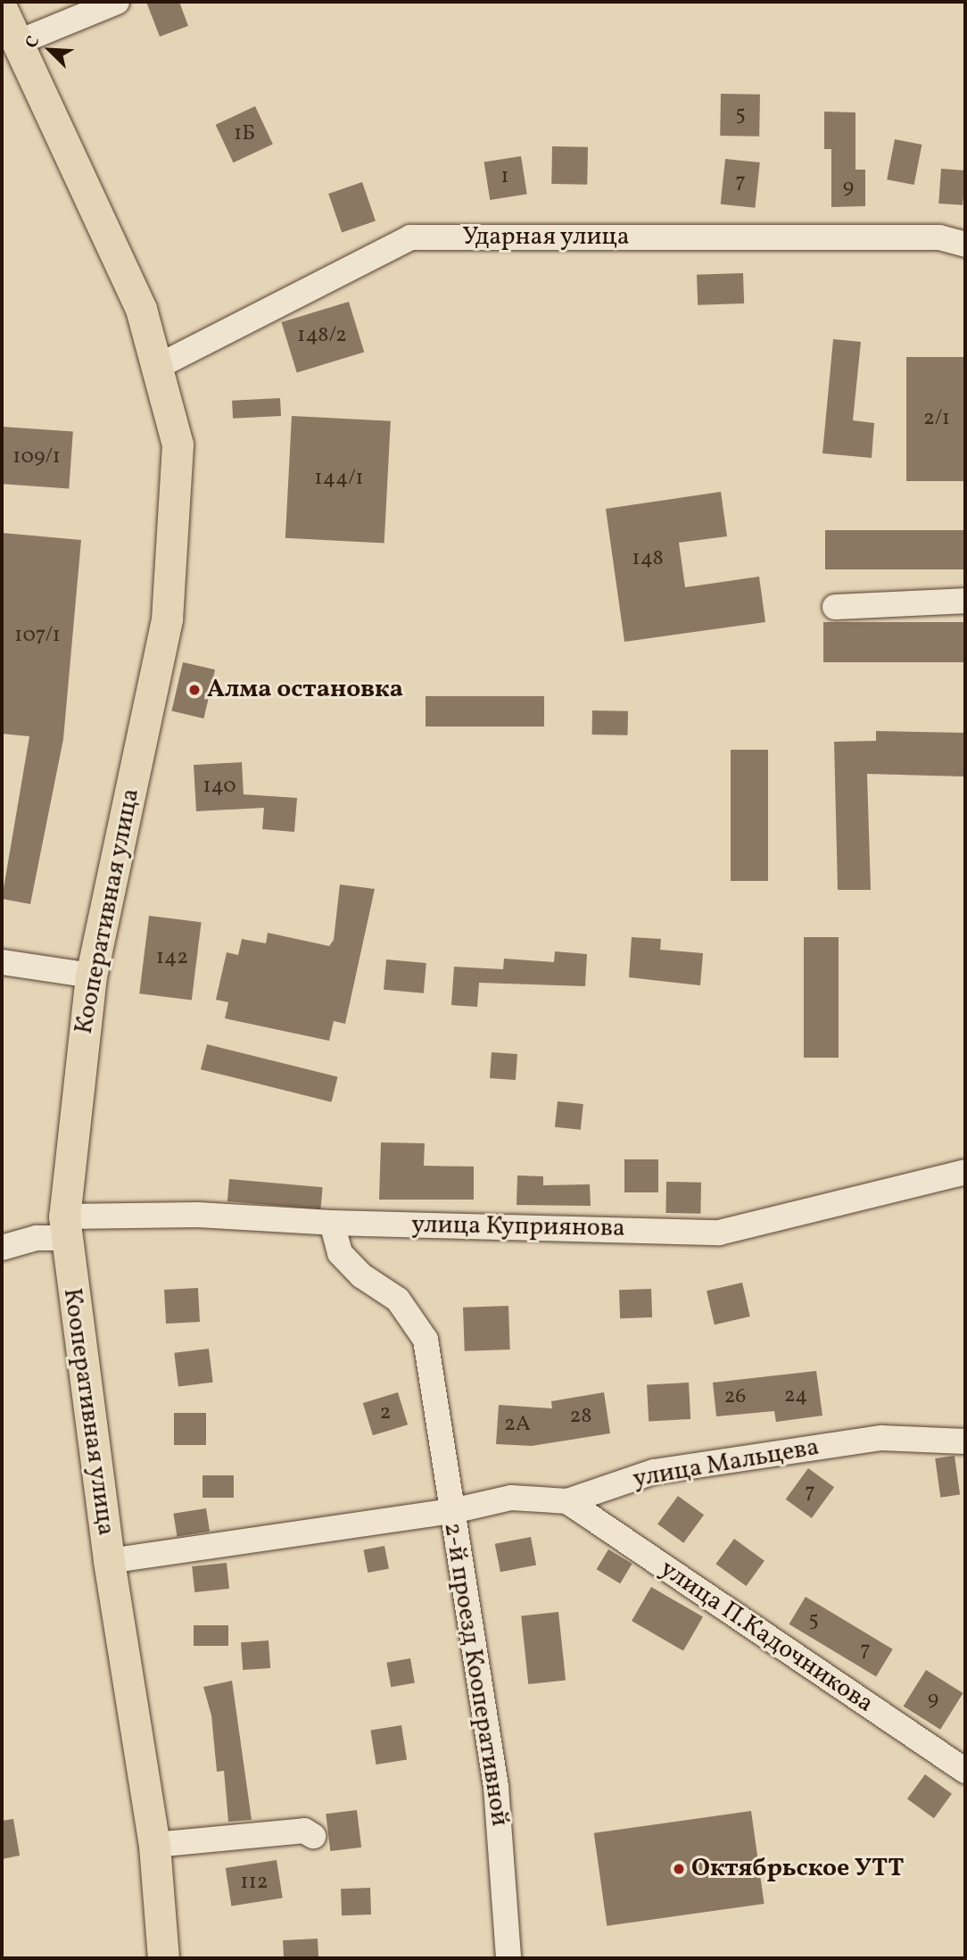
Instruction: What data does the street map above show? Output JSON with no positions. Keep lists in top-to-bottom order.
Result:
{
  "streets": {
    "main road": ["Кооперативная улица"],
    "street": [
      "Ударная улица",
      "улица Куприянова",
      "улица Мальцева",
      "улица П.Кадочникова",
      "2-й проезд Кооперативной"
    ]
  },
  "crossings": [
    ["Ударная улица", "Кооперативная улица"],
    ["Кооперативная улица", "улица Куприянова"],
    ["Кооперативная улица", "2-й проезд Кооперативной"],
    ["улица Мальцева", "улица П.Кадочникова"],
    ["улица Мальцева", "2-й проезд Кооперативной"]
  ],
  "places": ["Алма остановка", "Октябрьское УТТ"],
  "house_numbers": [
    "5",
    "1Б",
    "1",
    "7",
    "9",
    "148/2",
    "2/1",
    "109/1",
    "144/1",
    "148",
    "107/1",
    "140",
    "142",
    "24",
    "26",
    "2",
    "28",
    "2А",
    "7",
    "5",
    "7",
    "9",
    "112"
  ],
  "north": "top left"
}
